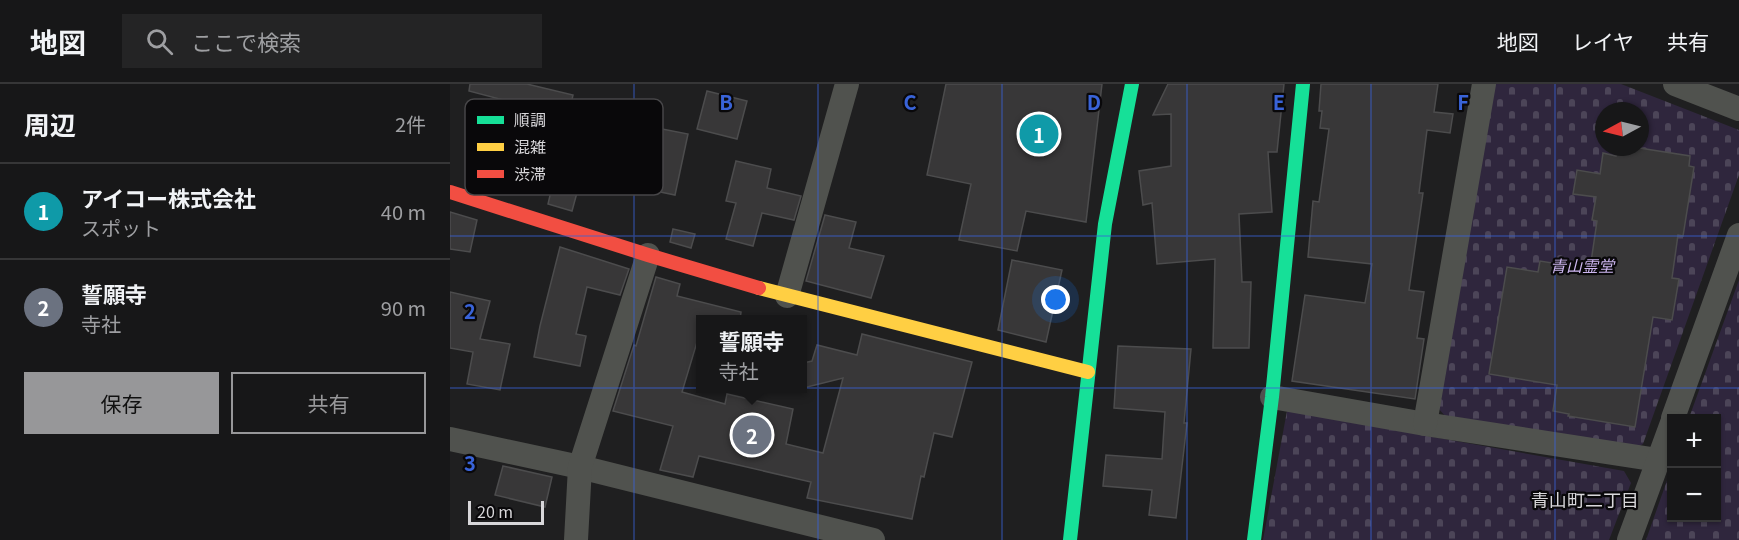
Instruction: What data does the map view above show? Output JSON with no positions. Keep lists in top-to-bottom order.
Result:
{
  "districts": ["青山町二丁目"],
  "parks": ["青山霊堂"],
  "legend": ["順調", "混雑", "渋滞"],
  "scale_bar": "20 m",
  "north": "left",
  "page": {
    "header": "地図",
    "search": "ここで検索",
    "nav": ["地図", "レイヤ", "共有"],
    "heading": ["周辺", "2件"],
    "pins": ["1", "2"],
    "list": [
      {
        "mark": "1",
        "name": "アイコー株式会社",
        "note": "スポット",
        "value": "40 m"
      },
      {
        "mark": "2",
        "name": "誓願寺",
        "note": "寺社",
        "value": "90 m"
      }
    ],
    "popup": ["誓願寺", "寺社"],
    "buttons": ["保存", "共有"],
    "map_buttons": ["+", "−"],
    "scale": "20 m"
  },
  "grid": {
    "columns": [
      "B",
      "C",
      "D",
      "E",
      "F"
    ],
    "rows": ["2", "3"]
  }
}
